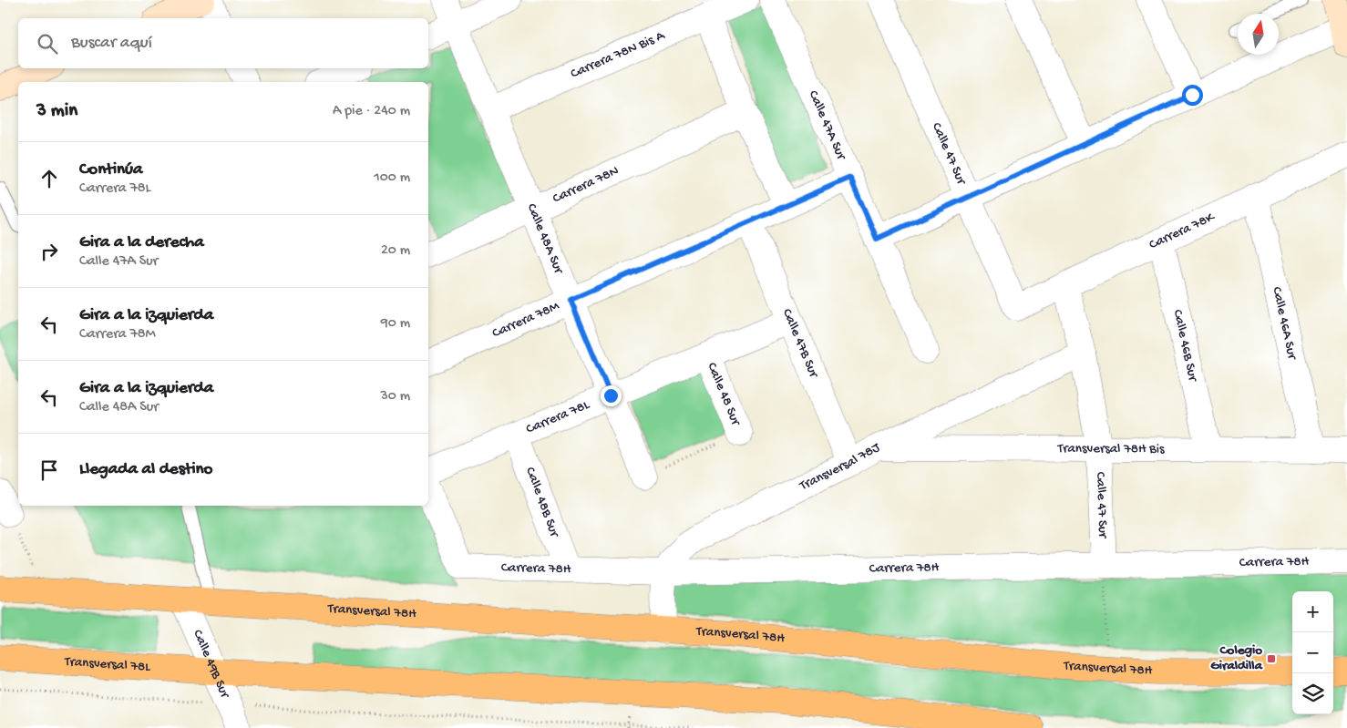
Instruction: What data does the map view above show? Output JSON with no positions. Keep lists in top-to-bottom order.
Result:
{
  "streets": {
    "main road": ["Transversal 78H", "Transversal 78L"],
    "street": [
      "Carrera 78N Bis A",
      "Calle 47A Sur",
      "Calle 47 Sur",
      "Carrera 78N",
      "Carrera 78K",
      "Calle 48A Sur",
      "Carrera 78M",
      "Calle 46A Sur",
      "Calle 47B Sur",
      "Calle 46B Sur",
      "Calle 48 Sur",
      "Carrera 78L",
      "Transversal 78H Bis",
      "Transversal 78J",
      "Calle 48B Sur",
      "Carrera 78H",
      "Calle 49B Sur"
    ]
  },
  "crossings": [
    ["Carrera 78N Bis A", "Calle 48A Sur"],
    ["Calle 47A Sur", "Carrera 78M"],
    ["Calle 47 Sur", "Carrera 78K"],
    ["Calle 47 Sur", "Transversal 78H Bis"],
    ["Calle 47 Sur", "Transversal 78J"],
    ["Calle 47 Sur", "Carrera 78H"],
    ["Carrera 78N", "Calle 48A Sur"],
    ["Carrera 78K", "Calle 46A Sur"],
    ["Carrera 78K", "Calle 46B Sur"],
    ["Calle 48A Sur", "Carrera 78M"],
    ["Calle 48A Sur", "Carrera 78L"],
    ["Carrera 78M", "Calle 47B Sur"],
    ["Calle 46A Sur", "Transversal 78H Bis"],
    ["Calle 47B Sur", "Carrera 78L"],
    ["Calle 47B Sur", "Transversal 78J"],
    ["Calle 46B Sur", "Transversal 78H Bis"],
    ["Calle 48 Sur", "Carrera 78L"],
    ["Carrera 78L", "Calle 48B Sur"],
    ["Transversal 78H Bis", "Transversal 78J"],
    ["Transversal 78J", "Carrera 78H"],
    ["Calle 48B Sur", "Carrera 78H"],
    ["Transversal 78H", "Calle 49B Sur"],
    ["Calle 49B Sur", "Transversal 78L"]
  ],
  "places": {
    "transit": ["Colegio Giraldilla"]
  },
  "north": "top",
  "page": {
    "search": "Buscar aquí",
    "heading": ["3 min", "A pie · 240 m"],
    "list": [
      ["Continúa", "Carrera 78L", "100 m"],
      ["Gira a la derecha", "Calle 47A Sur", "20 m"],
      ["Gira a la izquierda", "Carrera 78M", "90 m"],
      ["Gira a la izquierda", "Calle 48A Sur", "30 m"],
      "Llegada al destino"
    ],
    "map_buttons": ["+", "−"]
  }
}
